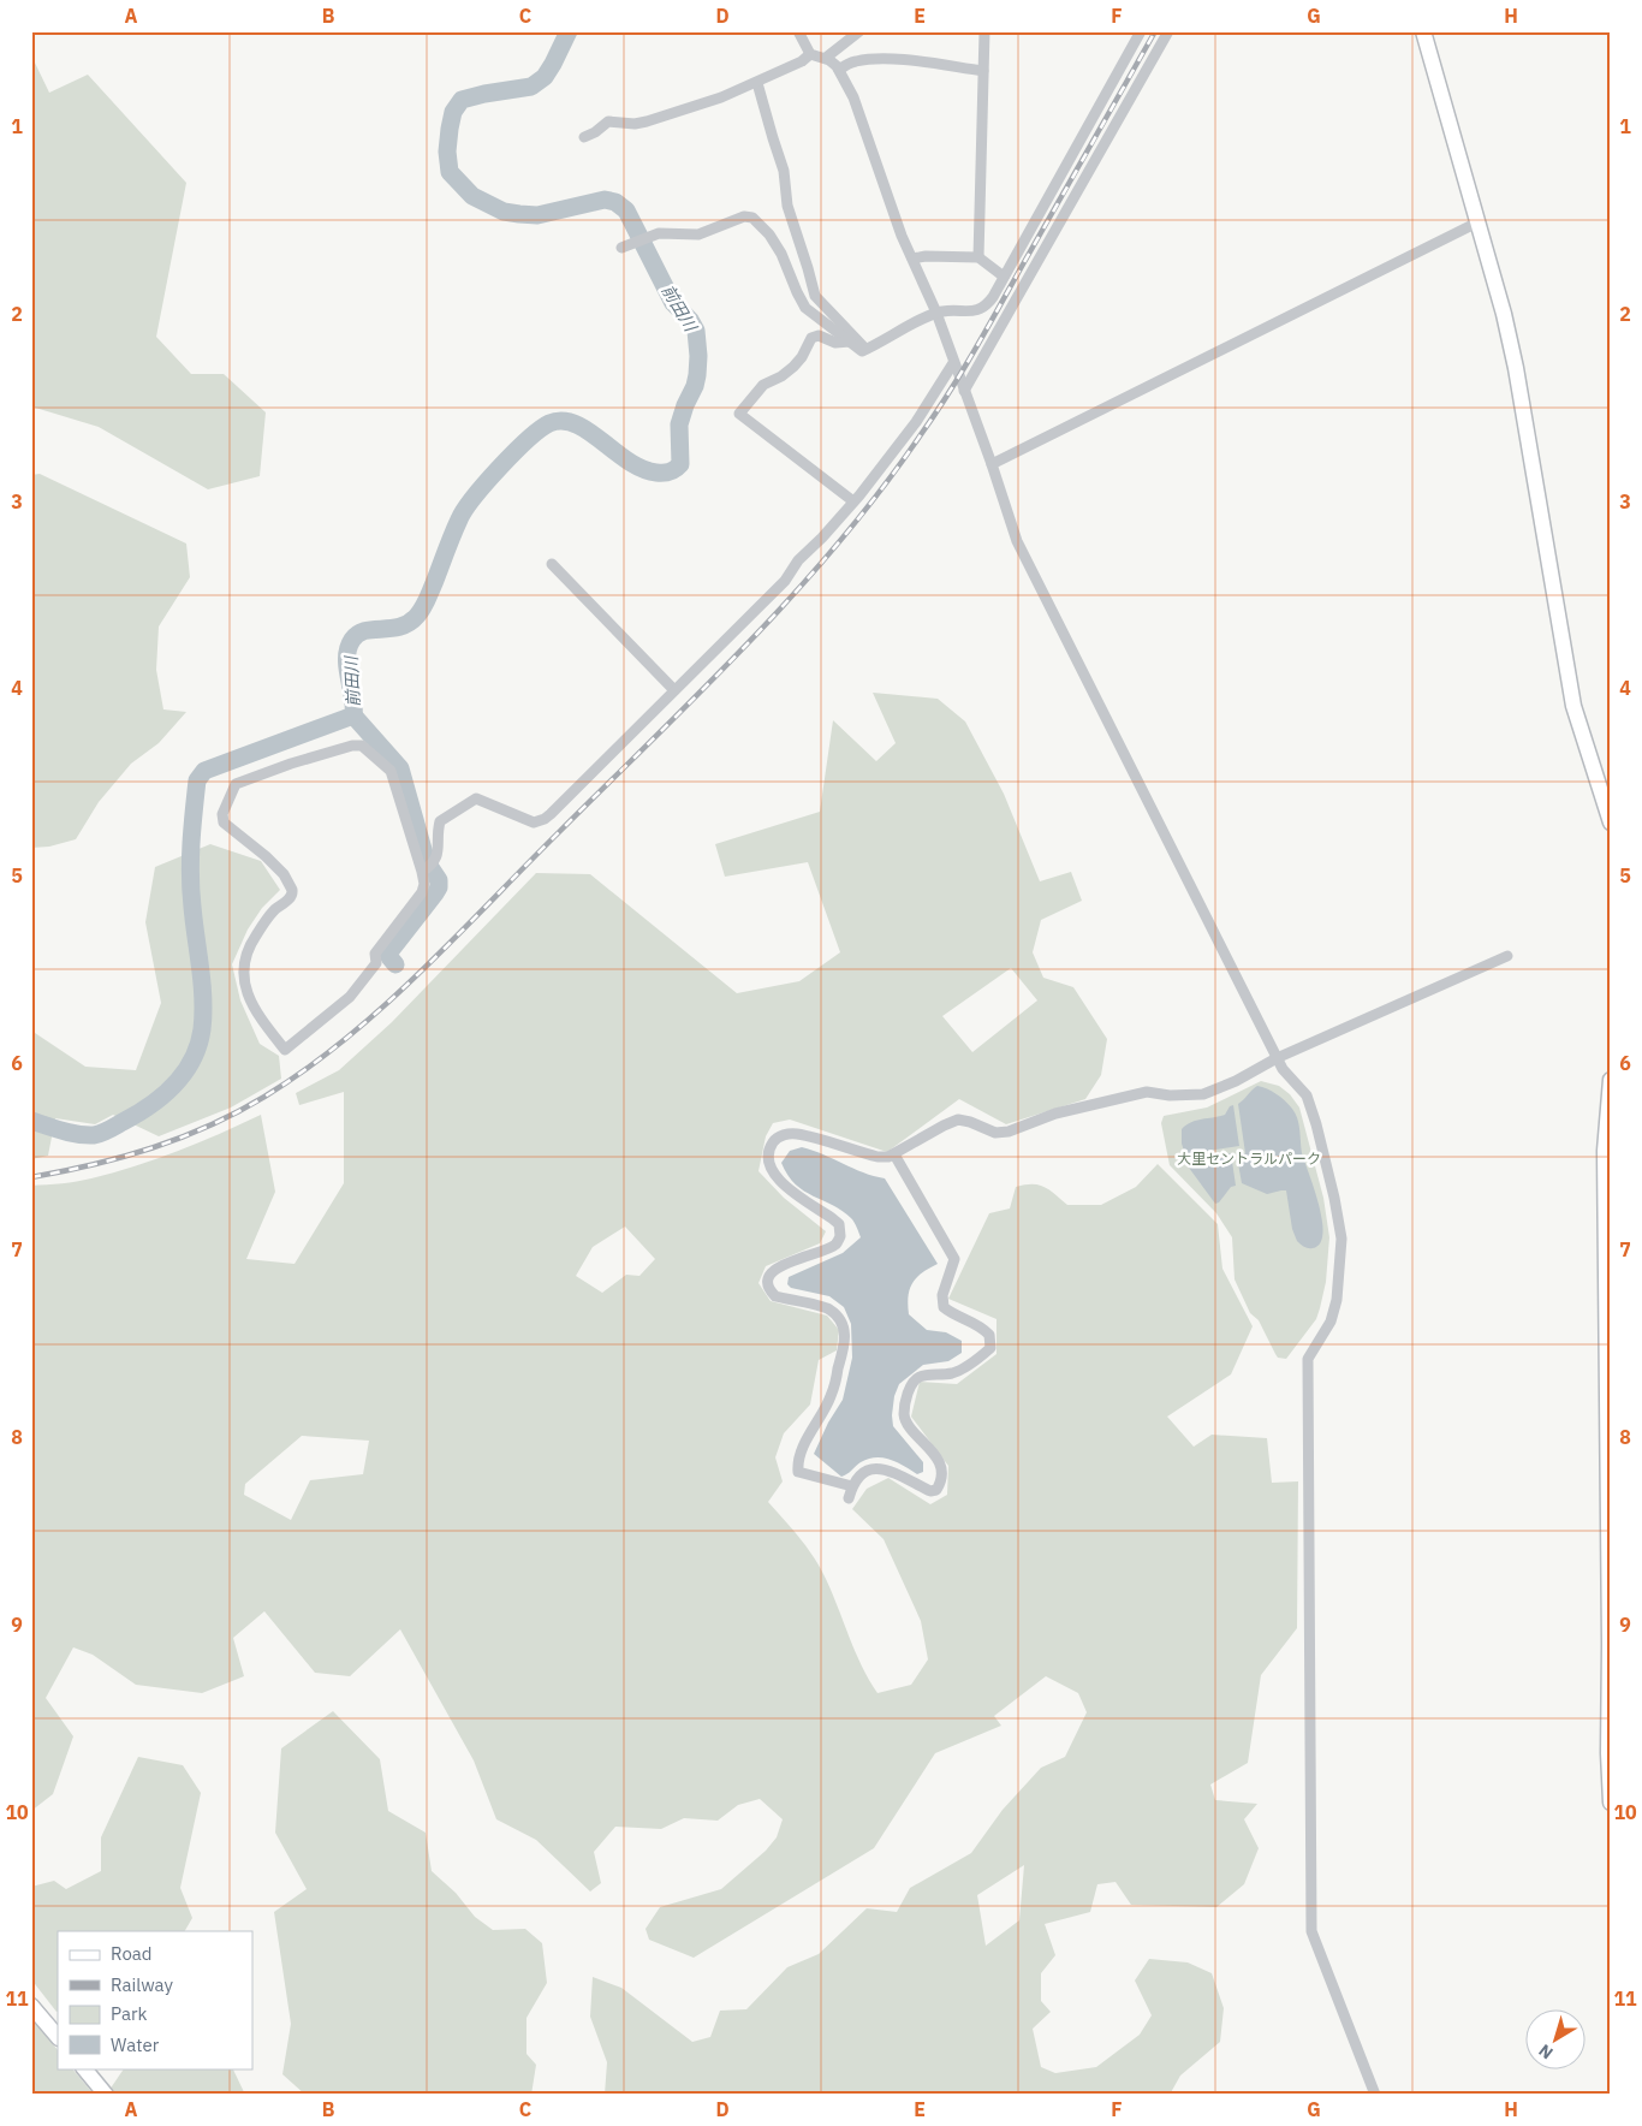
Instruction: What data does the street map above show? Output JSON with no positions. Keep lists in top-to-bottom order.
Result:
{
  "water": ["前田川"],
  "parks": ["大里セントラルパーク"],
  "legend": [
    "Road",
    "Railway",
    "Park",
    "Water"
  ],
  "north": "bottom left",
  "grid": {
    "columns": [
      "A",
      "B",
      "C",
      "D",
      "E",
      "F",
      "G",
      "H"
    ],
    "rows": [
      "1",
      "2",
      "3",
      "4",
      "5",
      "6",
      "7",
      "8",
      "9",
      "10",
      "11"
    ]
  }
}
